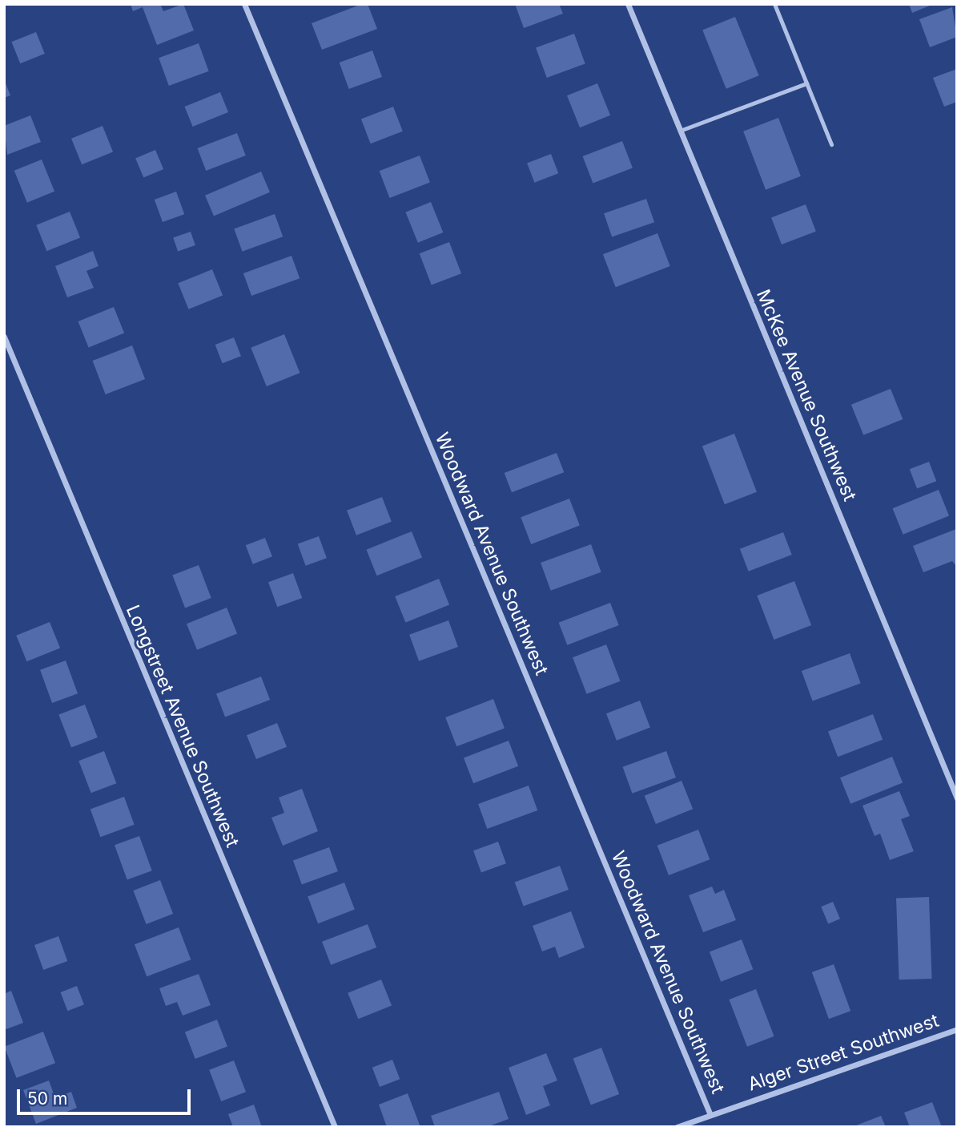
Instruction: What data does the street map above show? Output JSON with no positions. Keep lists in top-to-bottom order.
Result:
{
  "streets": {
    "street": [
      "McKee Avenue Southwest",
      "Woodward Avenue Southwest",
      "Longstreet Avenue Southwest",
      "Alger Street Southwest"
    ]
  },
  "crossings": [
    ["Woodward Avenue Southwest", "Alger Street Southwest"]
  ],
  "scale_bar": "50 m"
}
